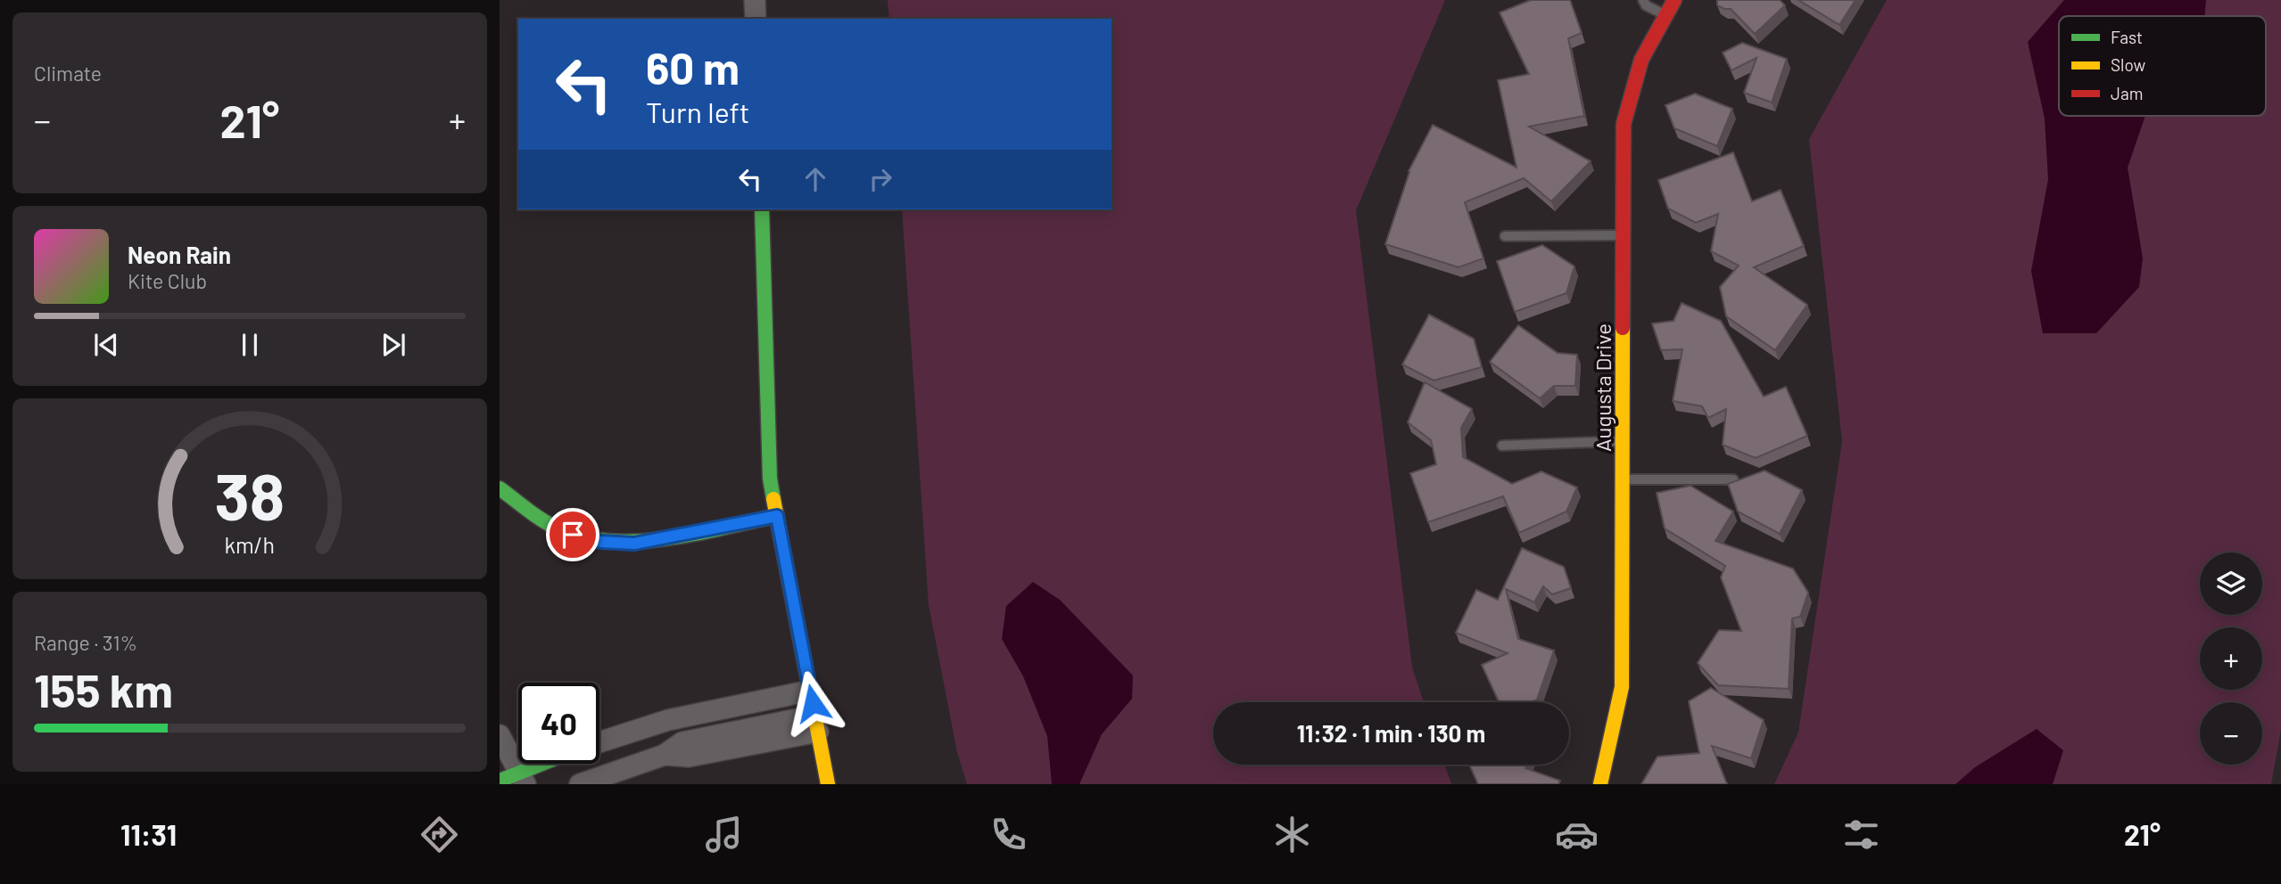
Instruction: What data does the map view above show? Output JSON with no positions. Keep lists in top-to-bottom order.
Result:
{
  "streets": {
    "street": ["Augusta Drive"]
  },
  "legend": ["Fast", "Slow", "Jam"],
  "page": {
    "tile": [
      "Climate",
      ["Range · 31%", "155 km"]
    ],
    "turn": ["60 m", "Turn left"],
    "heat": ["−", "21°", "+"],
    "song": ["Neon Rain", "Kite Club"],
    "map_buttons": ["+", "−"],
    "limit": "40",
    "trip": "11:32 · 1 min · 130 m",
    "tabs": ["11:31", "21°"],
    "gauge": ["38", "km/h"]
  }
}
